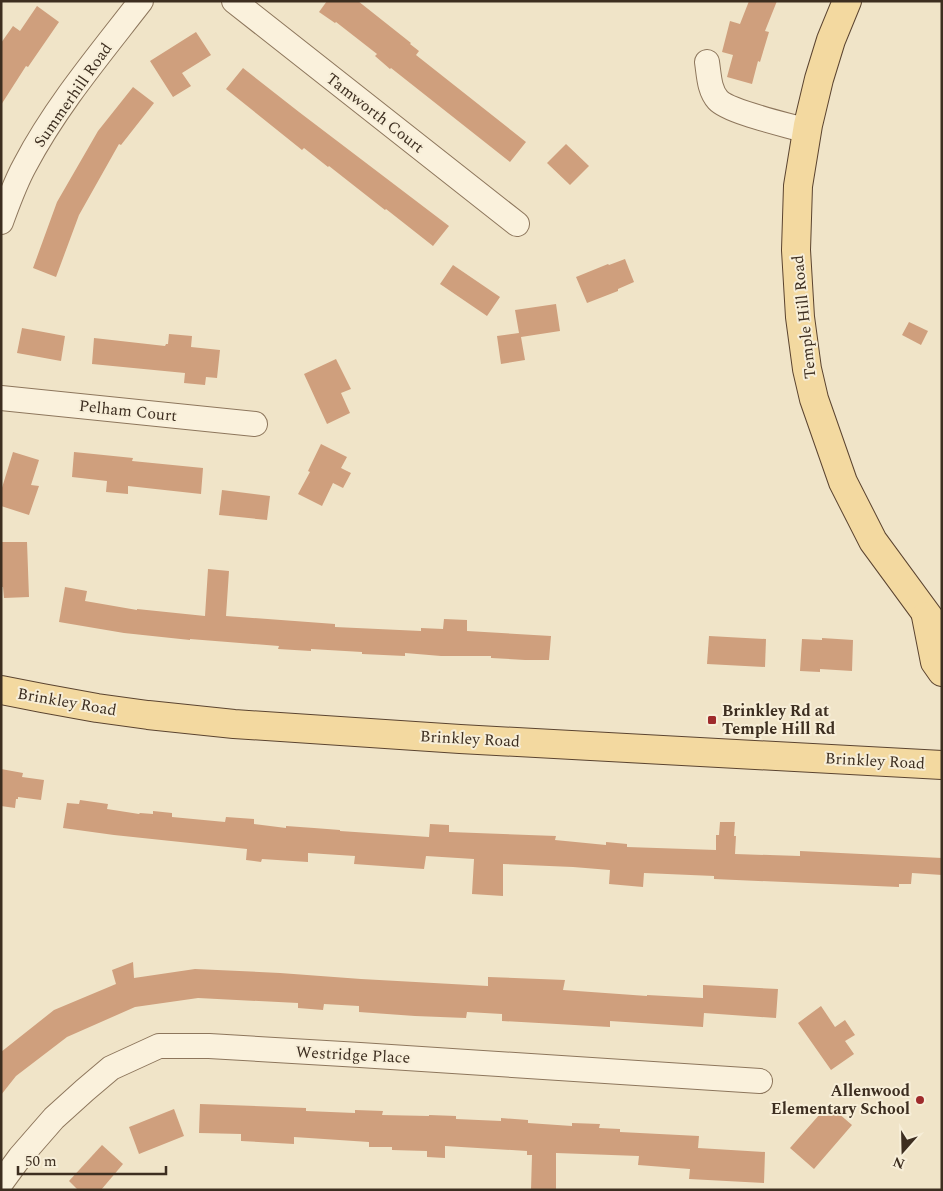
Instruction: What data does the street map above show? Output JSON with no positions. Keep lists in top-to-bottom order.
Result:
{
  "streets": {
    "main road": ["Temple Hill Road", "Brinkley Road"],
    "street": [
      "Summerhill Road",
      "Tamworth Court",
      "Pelham Court",
      "Westridge Place"
    ]
  },
  "places": {
    "transit": ["Brinkley Rd at Temple Hill Rd"],
    "other": ["Allenwood Elementary School"]
  },
  "scale_bar": "50 m",
  "north": "bottom"
}
